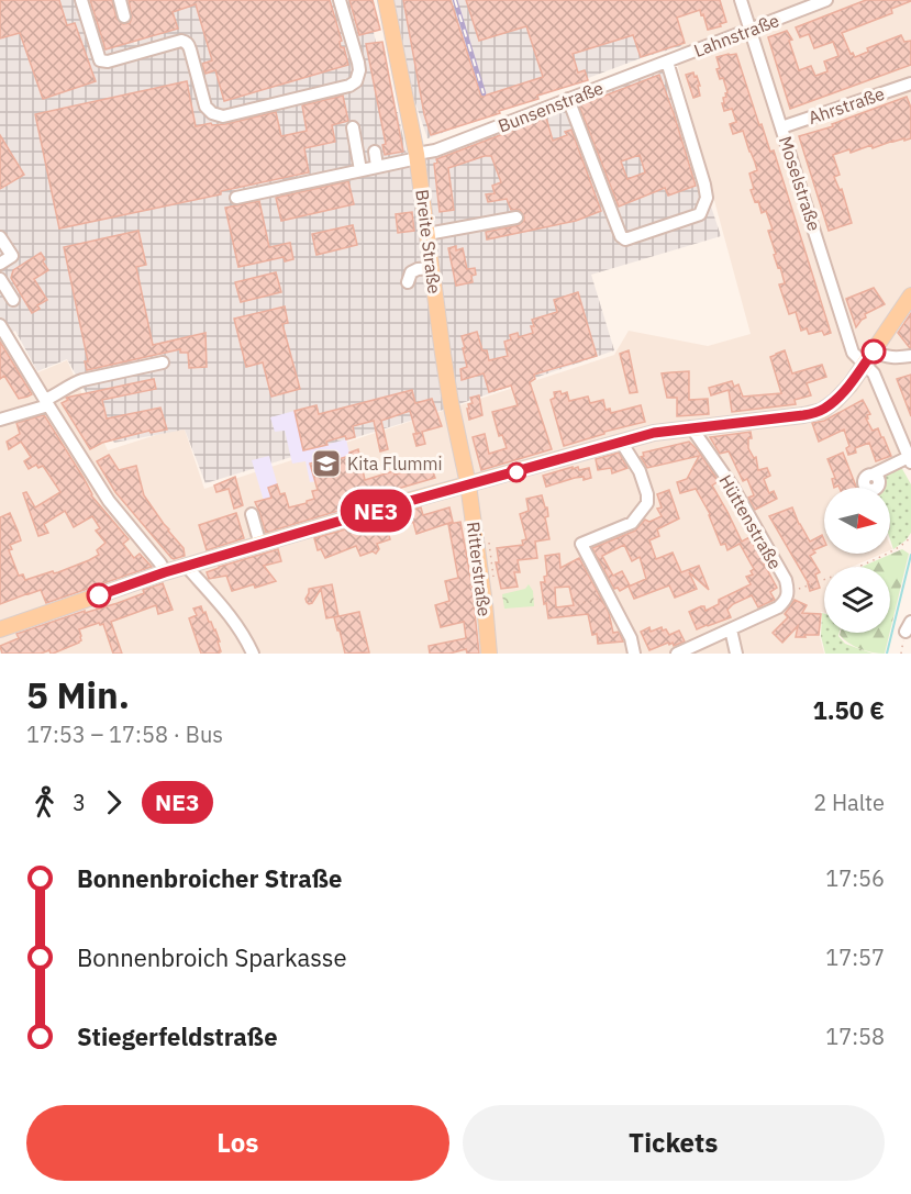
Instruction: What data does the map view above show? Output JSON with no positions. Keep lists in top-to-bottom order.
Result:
{
  "streets": {
    "main road": ["Breite Straße", "Ritterstraße"],
    "street": [
      "Lahnstraße",
      "Ahrstraße",
      "Bunsenstraße",
      "Moselstraße",
      "Hüttenstraße"
    ]
  },
  "crossings": [
    ["Lahnstraße", "Bunsenstraße"],
    ["Lahnstraße", "Moselstraße"],
    ["Ahrstraße", "Moselstraße"],
    ["Bunsenstraße", "Breite Straße"],
    ["Breite Straße", "Ritterstraße"]
  ],
  "places": {
    "school or university": ["Kita Flummi"]
  },
  "lines": ["bus line NE3"],
  "north": "right",
  "page": {
    "on_map": "NE3",
    "heading": ["5 Min.", "17:53 – 17:58 · Bus", "1.50 €"],
    "legs": ["3", "NE3", "2 Halte"],
    "list": [
      {
        "name": "Bonnenbroicher Straße",
        "value": "17:56"
      },
      {
        "name": "Bonnenbroich Sparkasse",
        "value": "17:57"
      },
      {
        "name": "Stiegerfeldstraße",
        "value": "17:58"
      }
    ],
    "buttons": ["Los", "Tickets"]
  }
}
